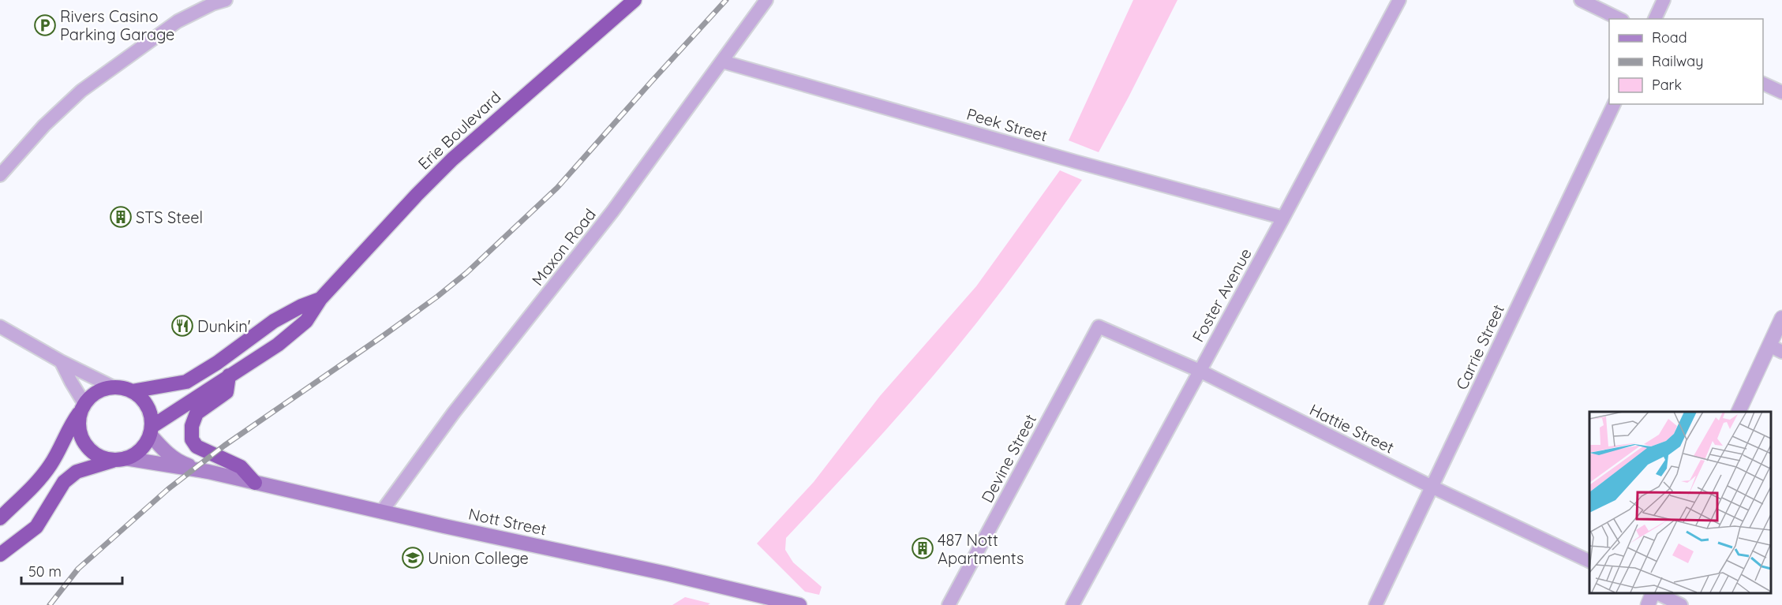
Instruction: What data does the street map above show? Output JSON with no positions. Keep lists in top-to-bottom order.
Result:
{
  "streets": {
    "highway": ["Erie Boulevard"],
    "main road": ["Nott Street"],
    "street": [
      "Peek Street",
      "Maxon Road",
      "Foster Avenue",
      "Carrie Street",
      "Hattie Street",
      "Devine Street"
    ]
  },
  "crossings": [
    ["Peek Street", "Maxon Road"],
    ["Peek Street", "Foster Avenue"],
    ["Erie Boulevard", "Nott Street"],
    ["Maxon Road", "Nott Street"],
    ["Foster Avenue", "Hattie Street"],
    ["Carrie Street", "Hattie Street"],
    ["Hattie Street", "Devine Street"]
  ],
  "places": {
    "parking": ["Rivers Casino Parking Garage"],
    "building": ["STS Steel", "487 Nott Apartments"],
    "restaurant": ["Dunkin'"],
    "school or university": ["Union College"]
  },
  "legend": ["Road", "Railway", "Park"],
  "scale_bar": "50 m"
}
